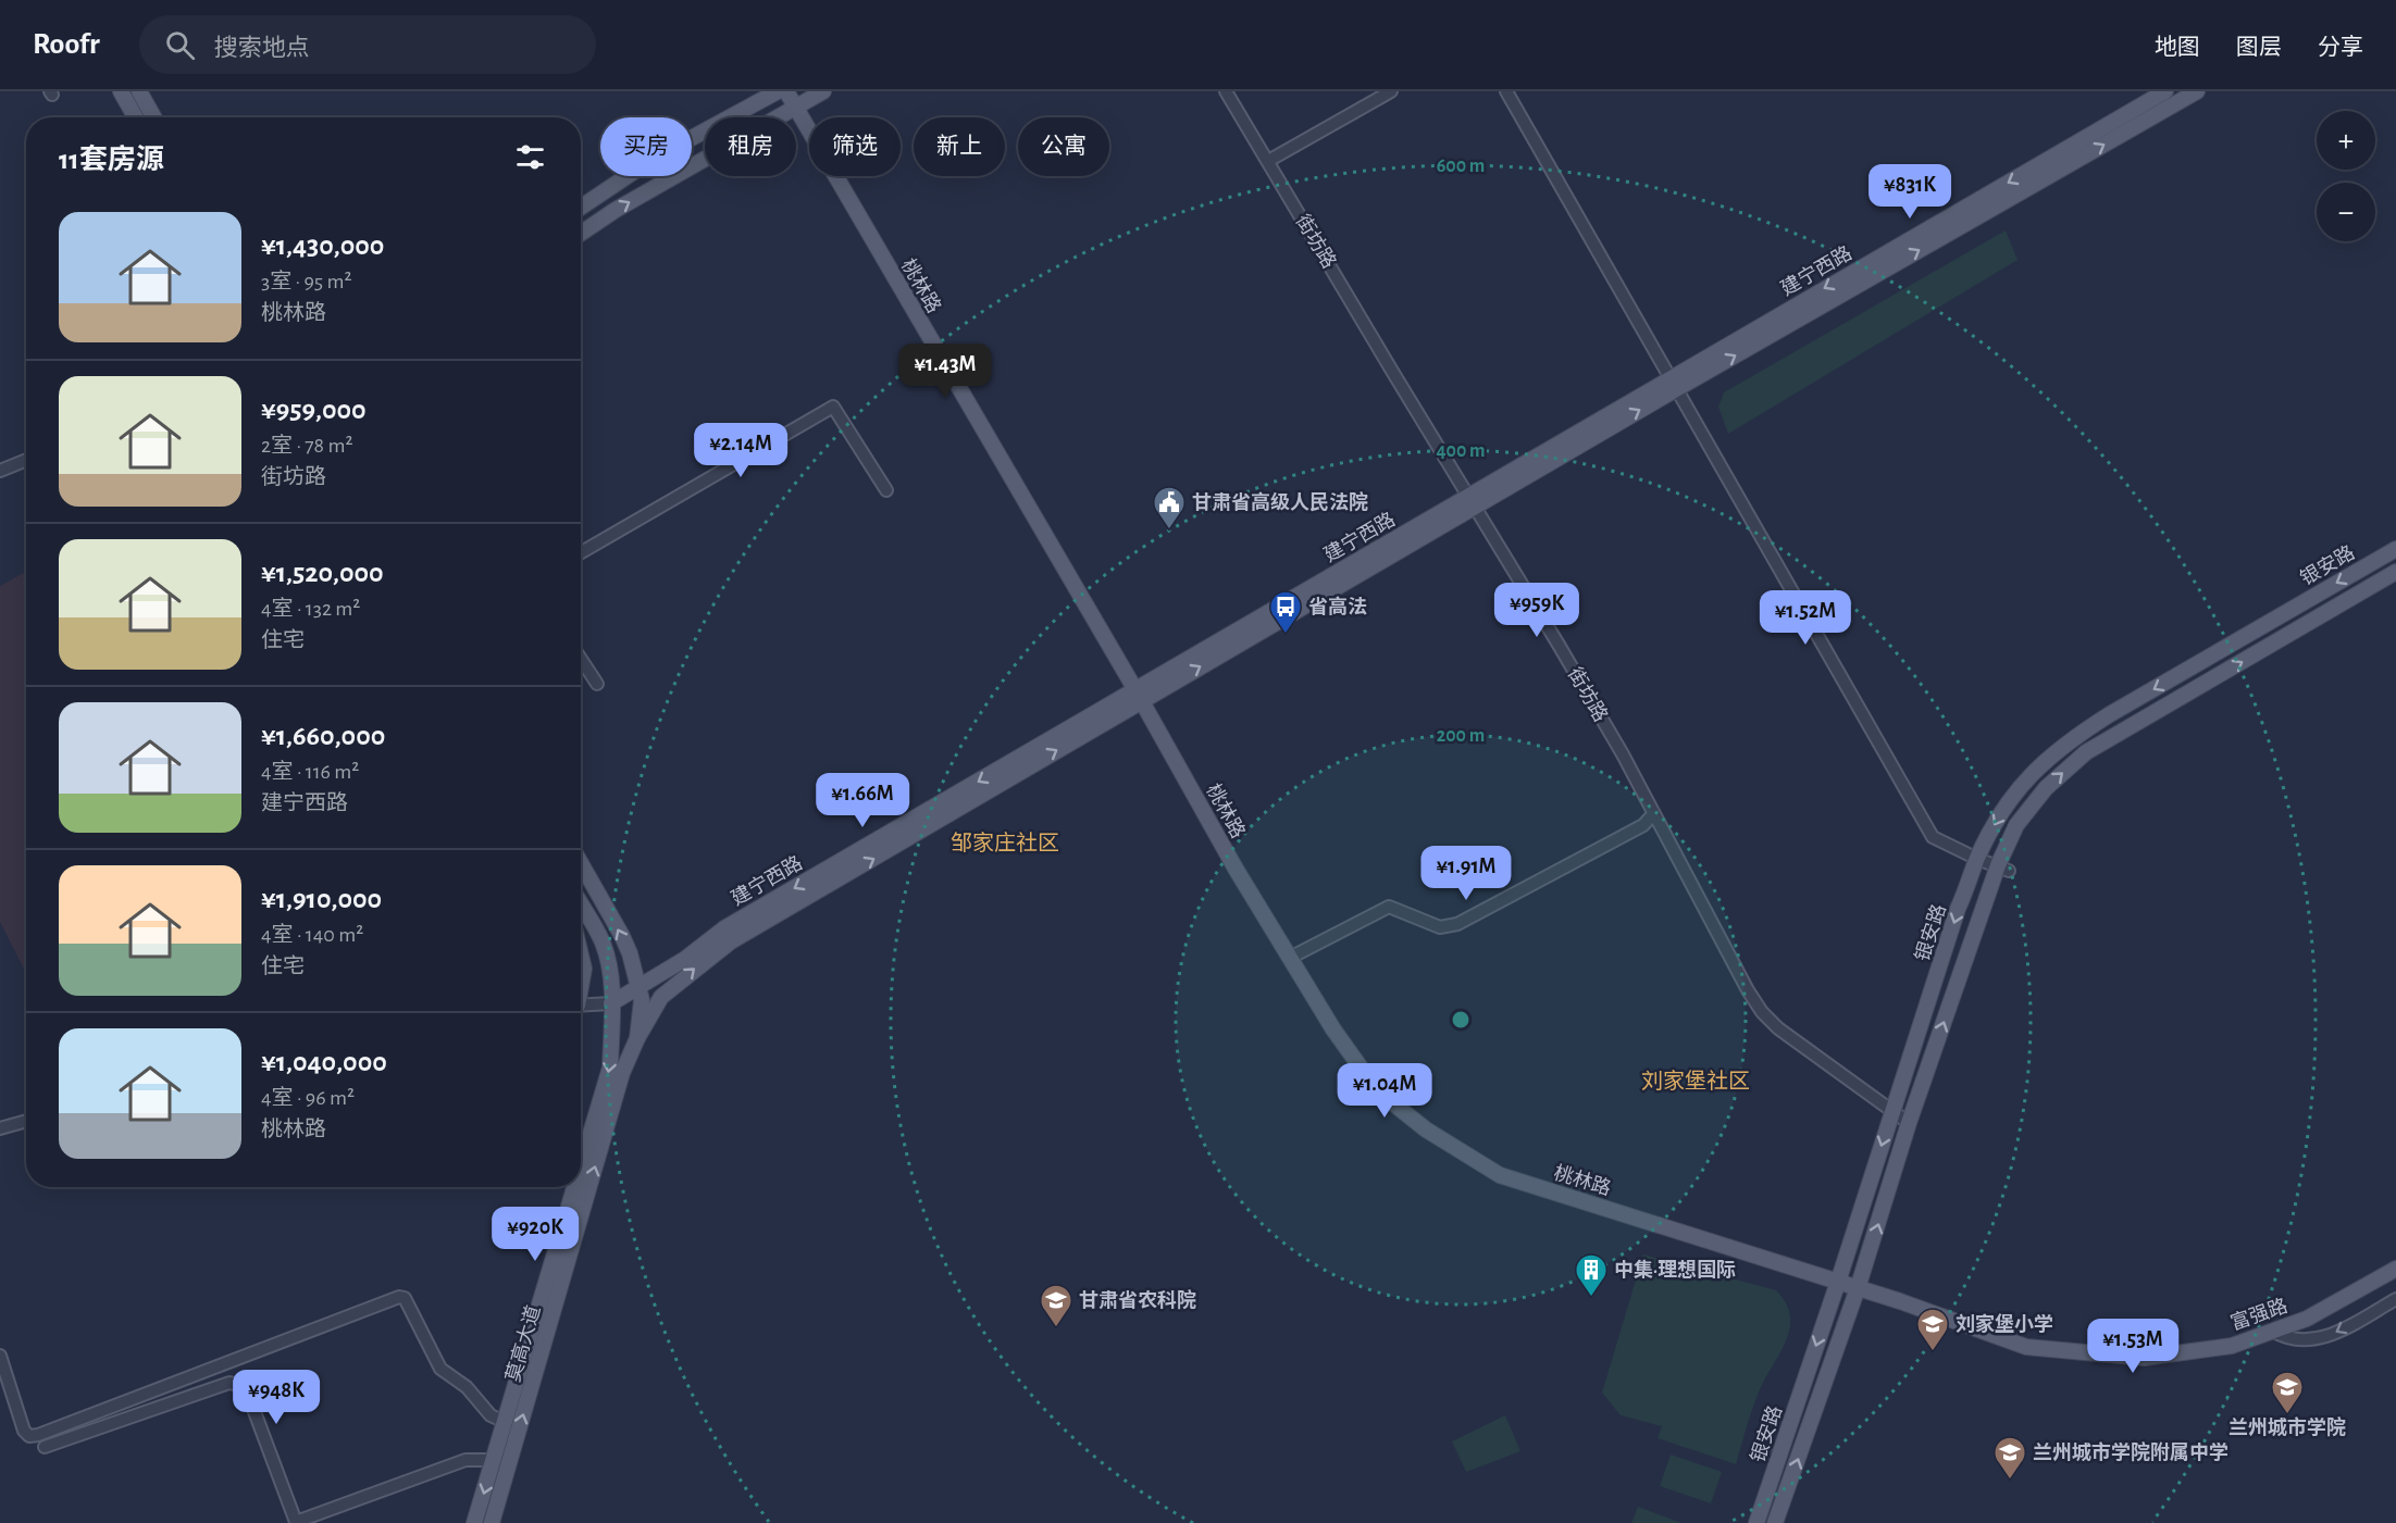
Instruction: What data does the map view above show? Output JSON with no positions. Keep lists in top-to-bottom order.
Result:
{
  "streets": {
    "main road": [
      "建宁西路",
      "桃林路",
      "银安路",
      "富强路",
      "莫高大道"
    ],
    "street": ["街坊路"]
  },
  "crossings": [
    ["街坊路", "建宁西路"],
    ["街坊路", "银安路"],
    ["建宁西路", "桃林路"],
    ["建宁西路", "莫高大道"],
    ["桃林路", "银安路"],
    ["桃林路", "富强路"],
    ["银安路", "富强路"]
  ],
  "districts": ["邹家庄社区", "刘家堡社区"],
  "places": {
    "public building": ["甘肃省高级人民法院"],
    "bus stop": ["省高法"],
    "building": ["中集·理想国际"],
    "school or university": [
      "甘肃省农科院",
      "刘家堡小学",
      "兰州城市学院",
      "兰州城市学院附属中学"
    ]
  },
  "page": {
    "header": "Roofr",
    "search": "搜索地点",
    "nav": ["地图", "图层", "分享"],
    "map_buttons": ["+", "−"],
    "chip": [
      "买房",
      "租房",
      "筛选",
      "新上",
      "公寓"
    ],
    "heading": "11套房源",
    "price": [
      "¥831K",
      "¥1.43M",
      "¥2.14M",
      "¥959K",
      "¥1.52M",
      "¥1.66M",
      "¥1.91M",
      "¥1.04M",
      "¥920K",
      "¥1.53M",
      "¥948K"
    ],
    "list": [
      {
        "name": "¥1,430,000",
        "note": "3室 · 95 m² · 桃林路"
      },
      {
        "name": "¥959,000",
        "note": "2室 · 78 m² · 街坊路"
      },
      {
        "name": "¥1,520,000",
        "note": "4室 · 132 m² · 住宅"
      },
      {
        "name": "¥1,660,000",
        "note": "4室 · 116 m² · 建宁西路"
      },
      {
        "name": "¥1,910,000",
        "note": "4室 · 140 m² · 住宅"
      },
      {
        "name": "¥1,040,000",
        "note": "4室 · 96 m² · 桃林路"
      }
    ]
  },
  "rings": ["600 m", "400 m", "200 m"]
}
